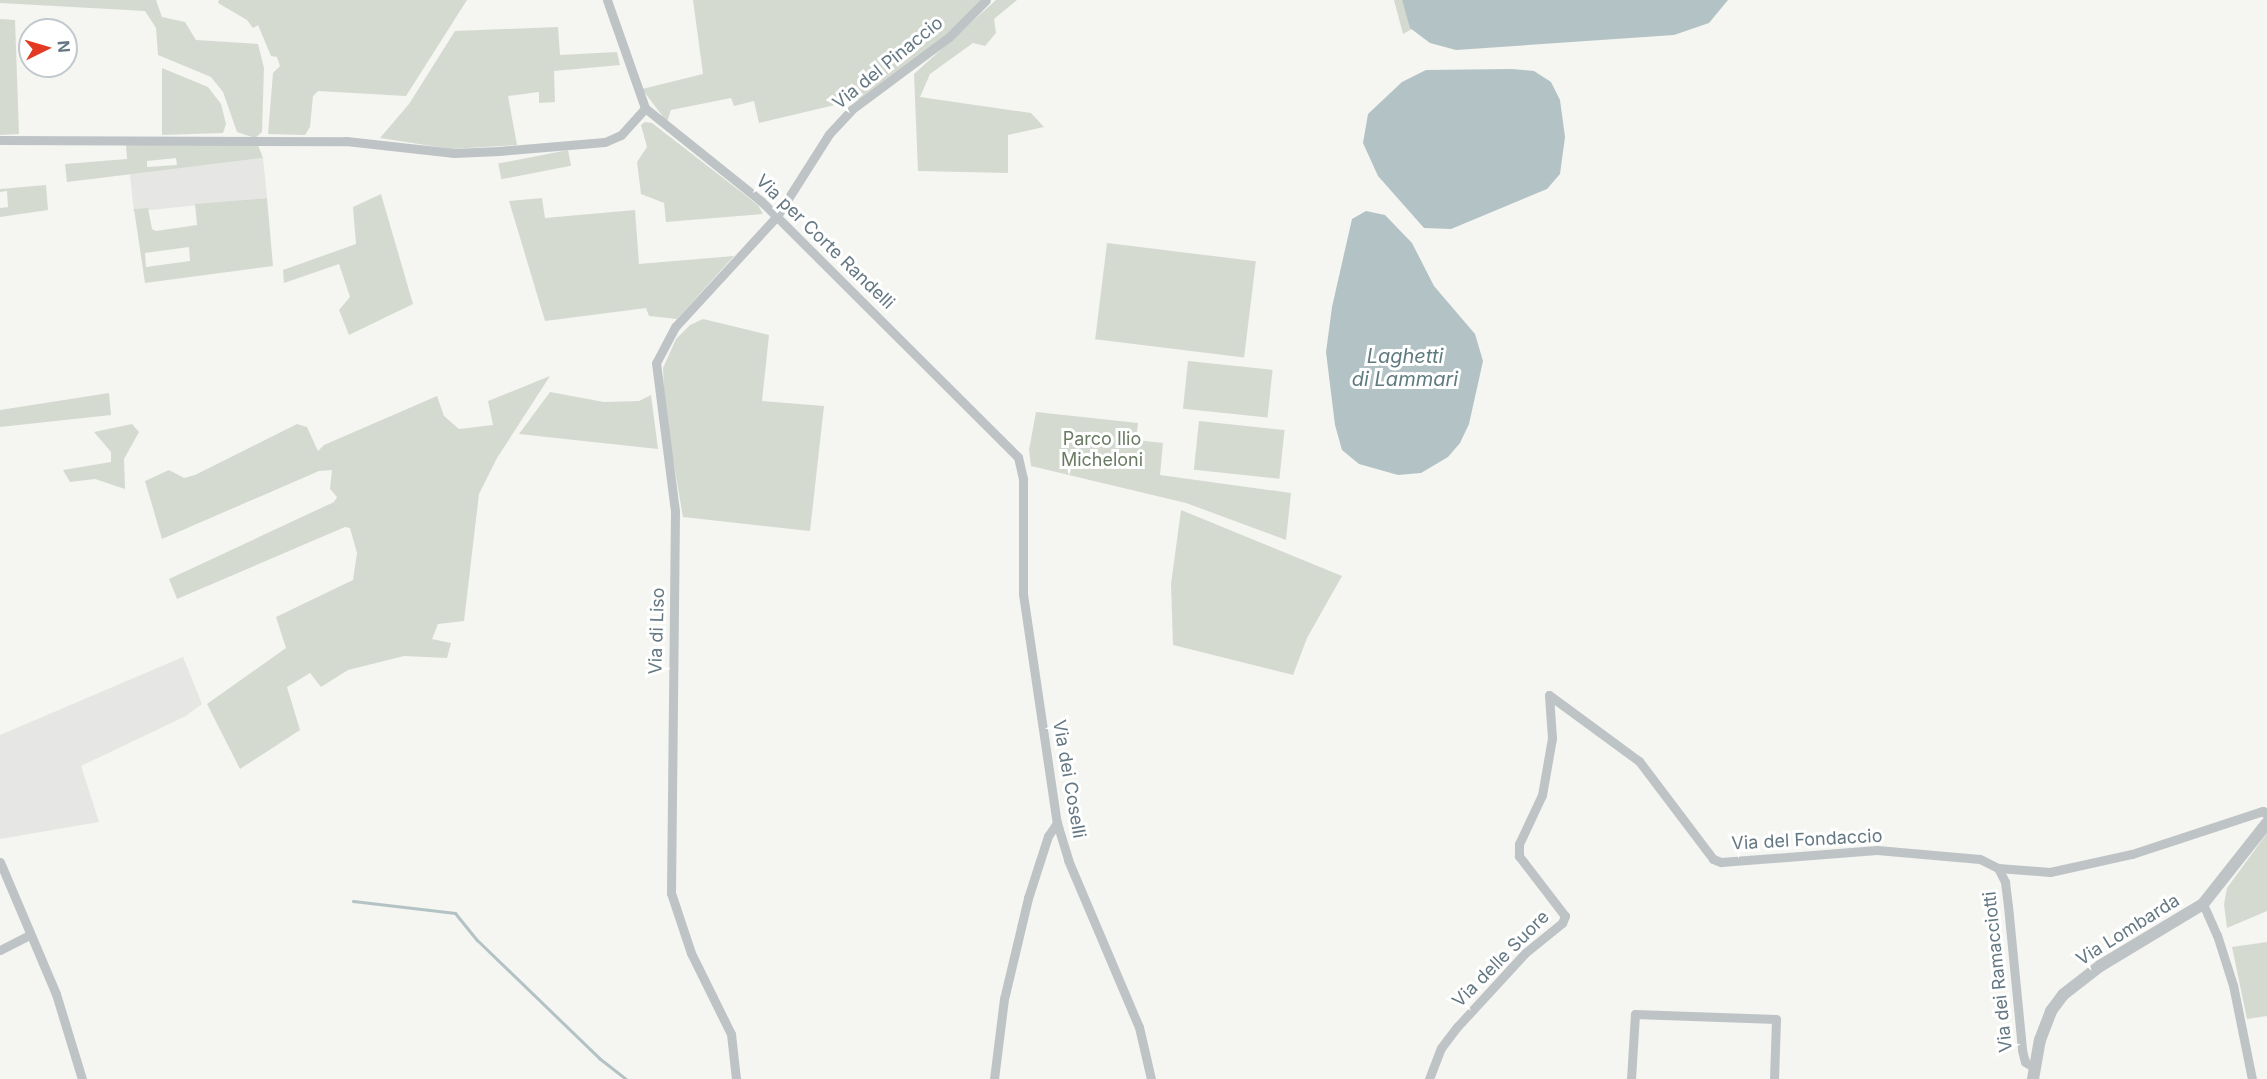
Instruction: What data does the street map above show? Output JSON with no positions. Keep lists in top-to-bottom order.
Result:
{
  "streets": {
    "street": [
      "Via del Pinaccio",
      "Via per Corte Randelli",
      "Via di Liso",
      "Via dei Coselli",
      "Via del Fondaccio",
      "Via Lombarda",
      "Via delle Suore",
      "Via dei Ramacciotti"
    ]
  },
  "crossings": [
    ["Via del Pinaccio", "Via per Corte Randelli"],
    ["Via del Pinaccio", "Via di Liso"],
    ["Via per Corte Randelli", "Via di Liso"],
    ["Via per Corte Randelli", "Via dei Coselli"],
    ["Via del Fondaccio", "Via Lombarda"],
    ["Via del Fondaccio", "Via delle Suore"],
    ["Via del Fondaccio", "Via dei Ramacciotti"],
    ["Via Lombarda", "Via dei Ramacciotti"]
  ],
  "water": ["Laghetti di Lammari"],
  "parks": ["Parco Ilio Micheloni"],
  "north": "right"
}
